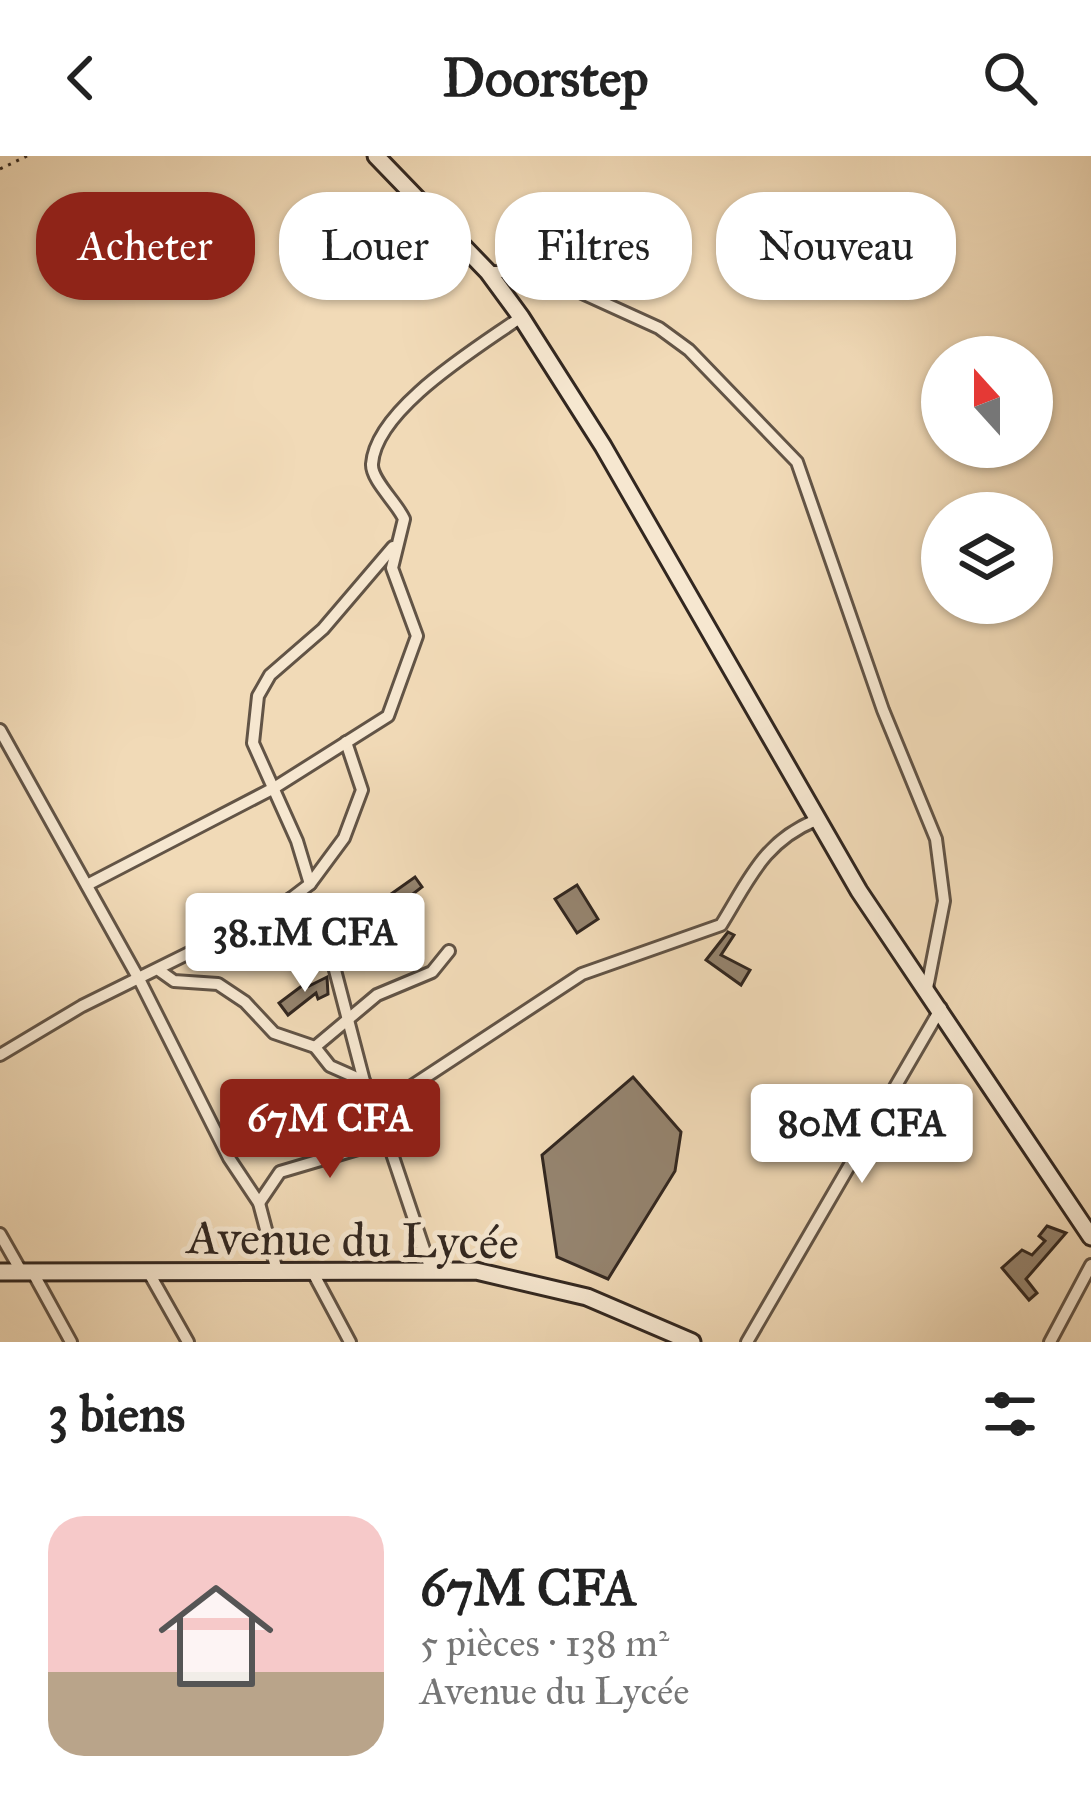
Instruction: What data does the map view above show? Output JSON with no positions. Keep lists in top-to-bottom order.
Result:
{
  "streets": {
    "main road": ["Avenue du Lycée"]
  },
  "north": "top",
  "page": {
    "header": "Doorstep",
    "chip": [
      "Acheter",
      "Louer",
      "Filtres",
      "Nouveau"
    ],
    "price": ["38.1M CFA", "67M CFA", "80M CFA"],
    "heading": "3 biens",
    "list": [
      {
        "name": "67M CFA",
        "note": "5 pièces · 138 m² · Avenue du Lycée"
      }
    ]
  }
}
